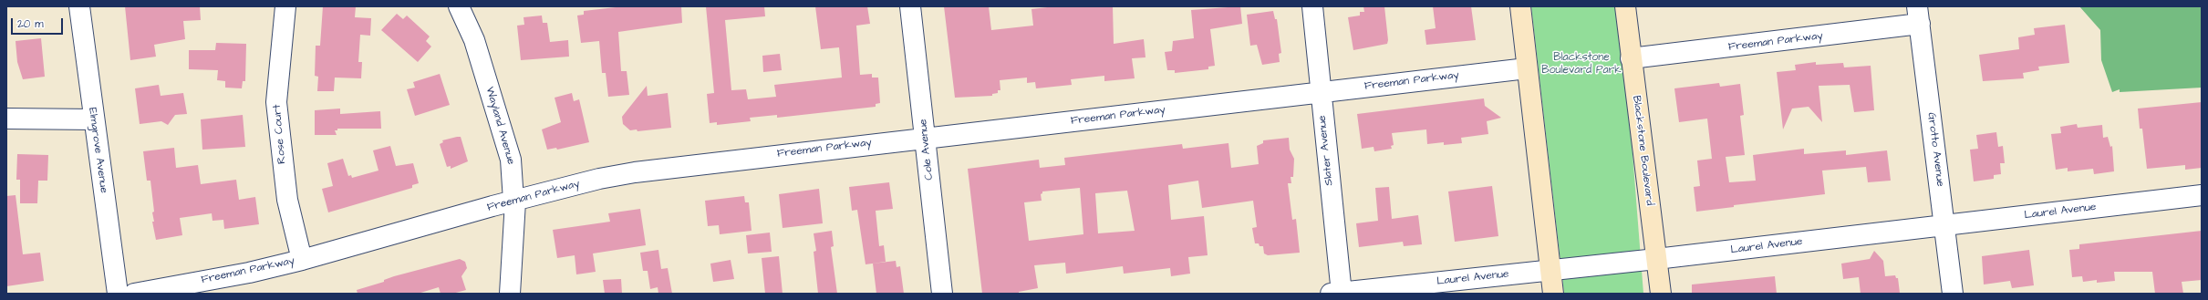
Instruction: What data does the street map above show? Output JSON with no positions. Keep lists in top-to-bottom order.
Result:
{
  "streets": {
    "main road": ["Blackstone Boulevard"],
    "street": [
      "Freeman Parkway",
      "Wayland Avenue",
      "Rose Court",
      "Cole Avenue",
      "Grotto Avenue",
      "Elmgrove Avenue",
      "Slater Avenue",
      "Laurel Avenue"
    ]
  },
  "crossings": [
    ["Freeman Parkway", "Wayland Avenue"],
    ["Freeman Parkway", "Rose Court"],
    ["Freeman Parkway", "Cole Avenue"],
    ["Freeman Parkway", "Grotto Avenue"],
    ["Freeman Parkway", "Slater Avenue"],
    ["Freeman Parkway", "Blackstone Boulevard"],
    ["Grotto Avenue", "Laurel Avenue"],
    ["Slater Avenue", "Laurel Avenue"],
    ["Blackstone Boulevard", "Laurel Avenue"]
  ],
  "parks": ["Blackstone Boulevard Park"],
  "scale_bar": "20 m"
}
